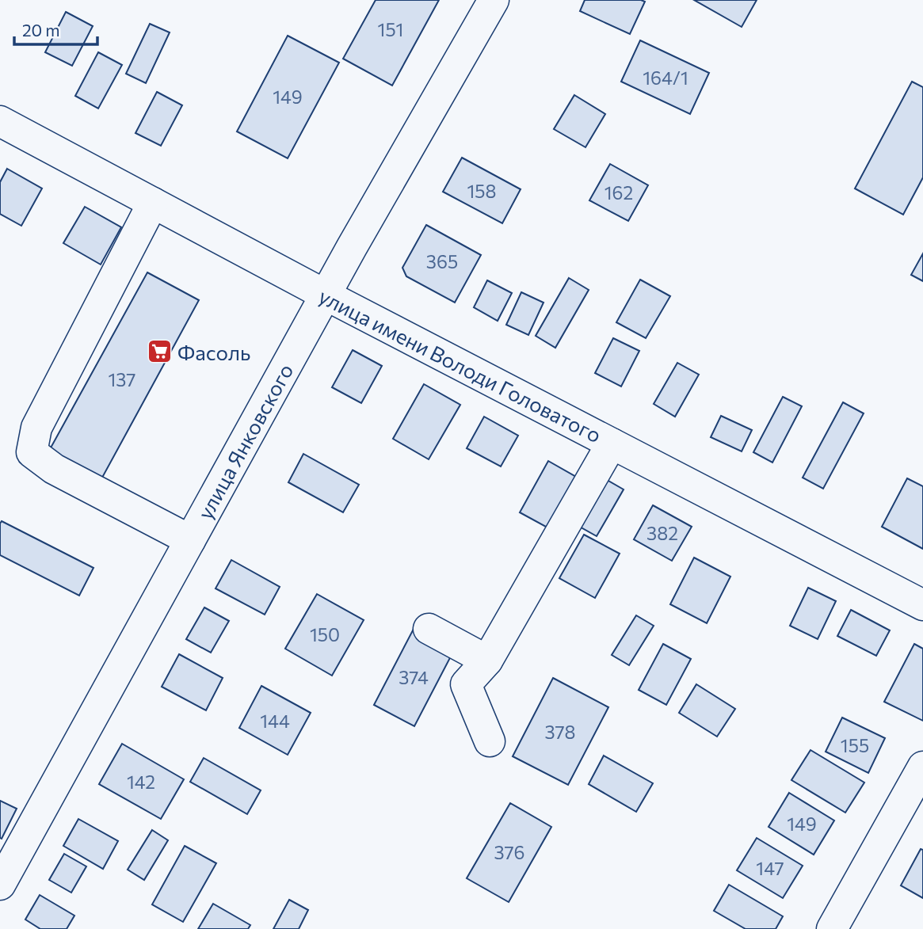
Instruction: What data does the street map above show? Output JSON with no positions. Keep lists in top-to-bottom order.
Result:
{
  "streets": {
    "street": ["улица имени Володи Головатого", "улица Янковского"]
  },
  "crossings": [
    ["улица имени Володи Головатого", "улица Янковского"]
  ],
  "places": {
    "supermarket": ["Фасоль"]
  },
  "house_numbers": [
    "151",
    "164/1",
    "149",
    "158",
    "162",
    "365",
    "137",
    "382",
    "150",
    "374",
    "144",
    "378",
    "155",
    "142",
    "149",
    "376",
    "147"
  ],
  "scale_bar": "20 m"
}
